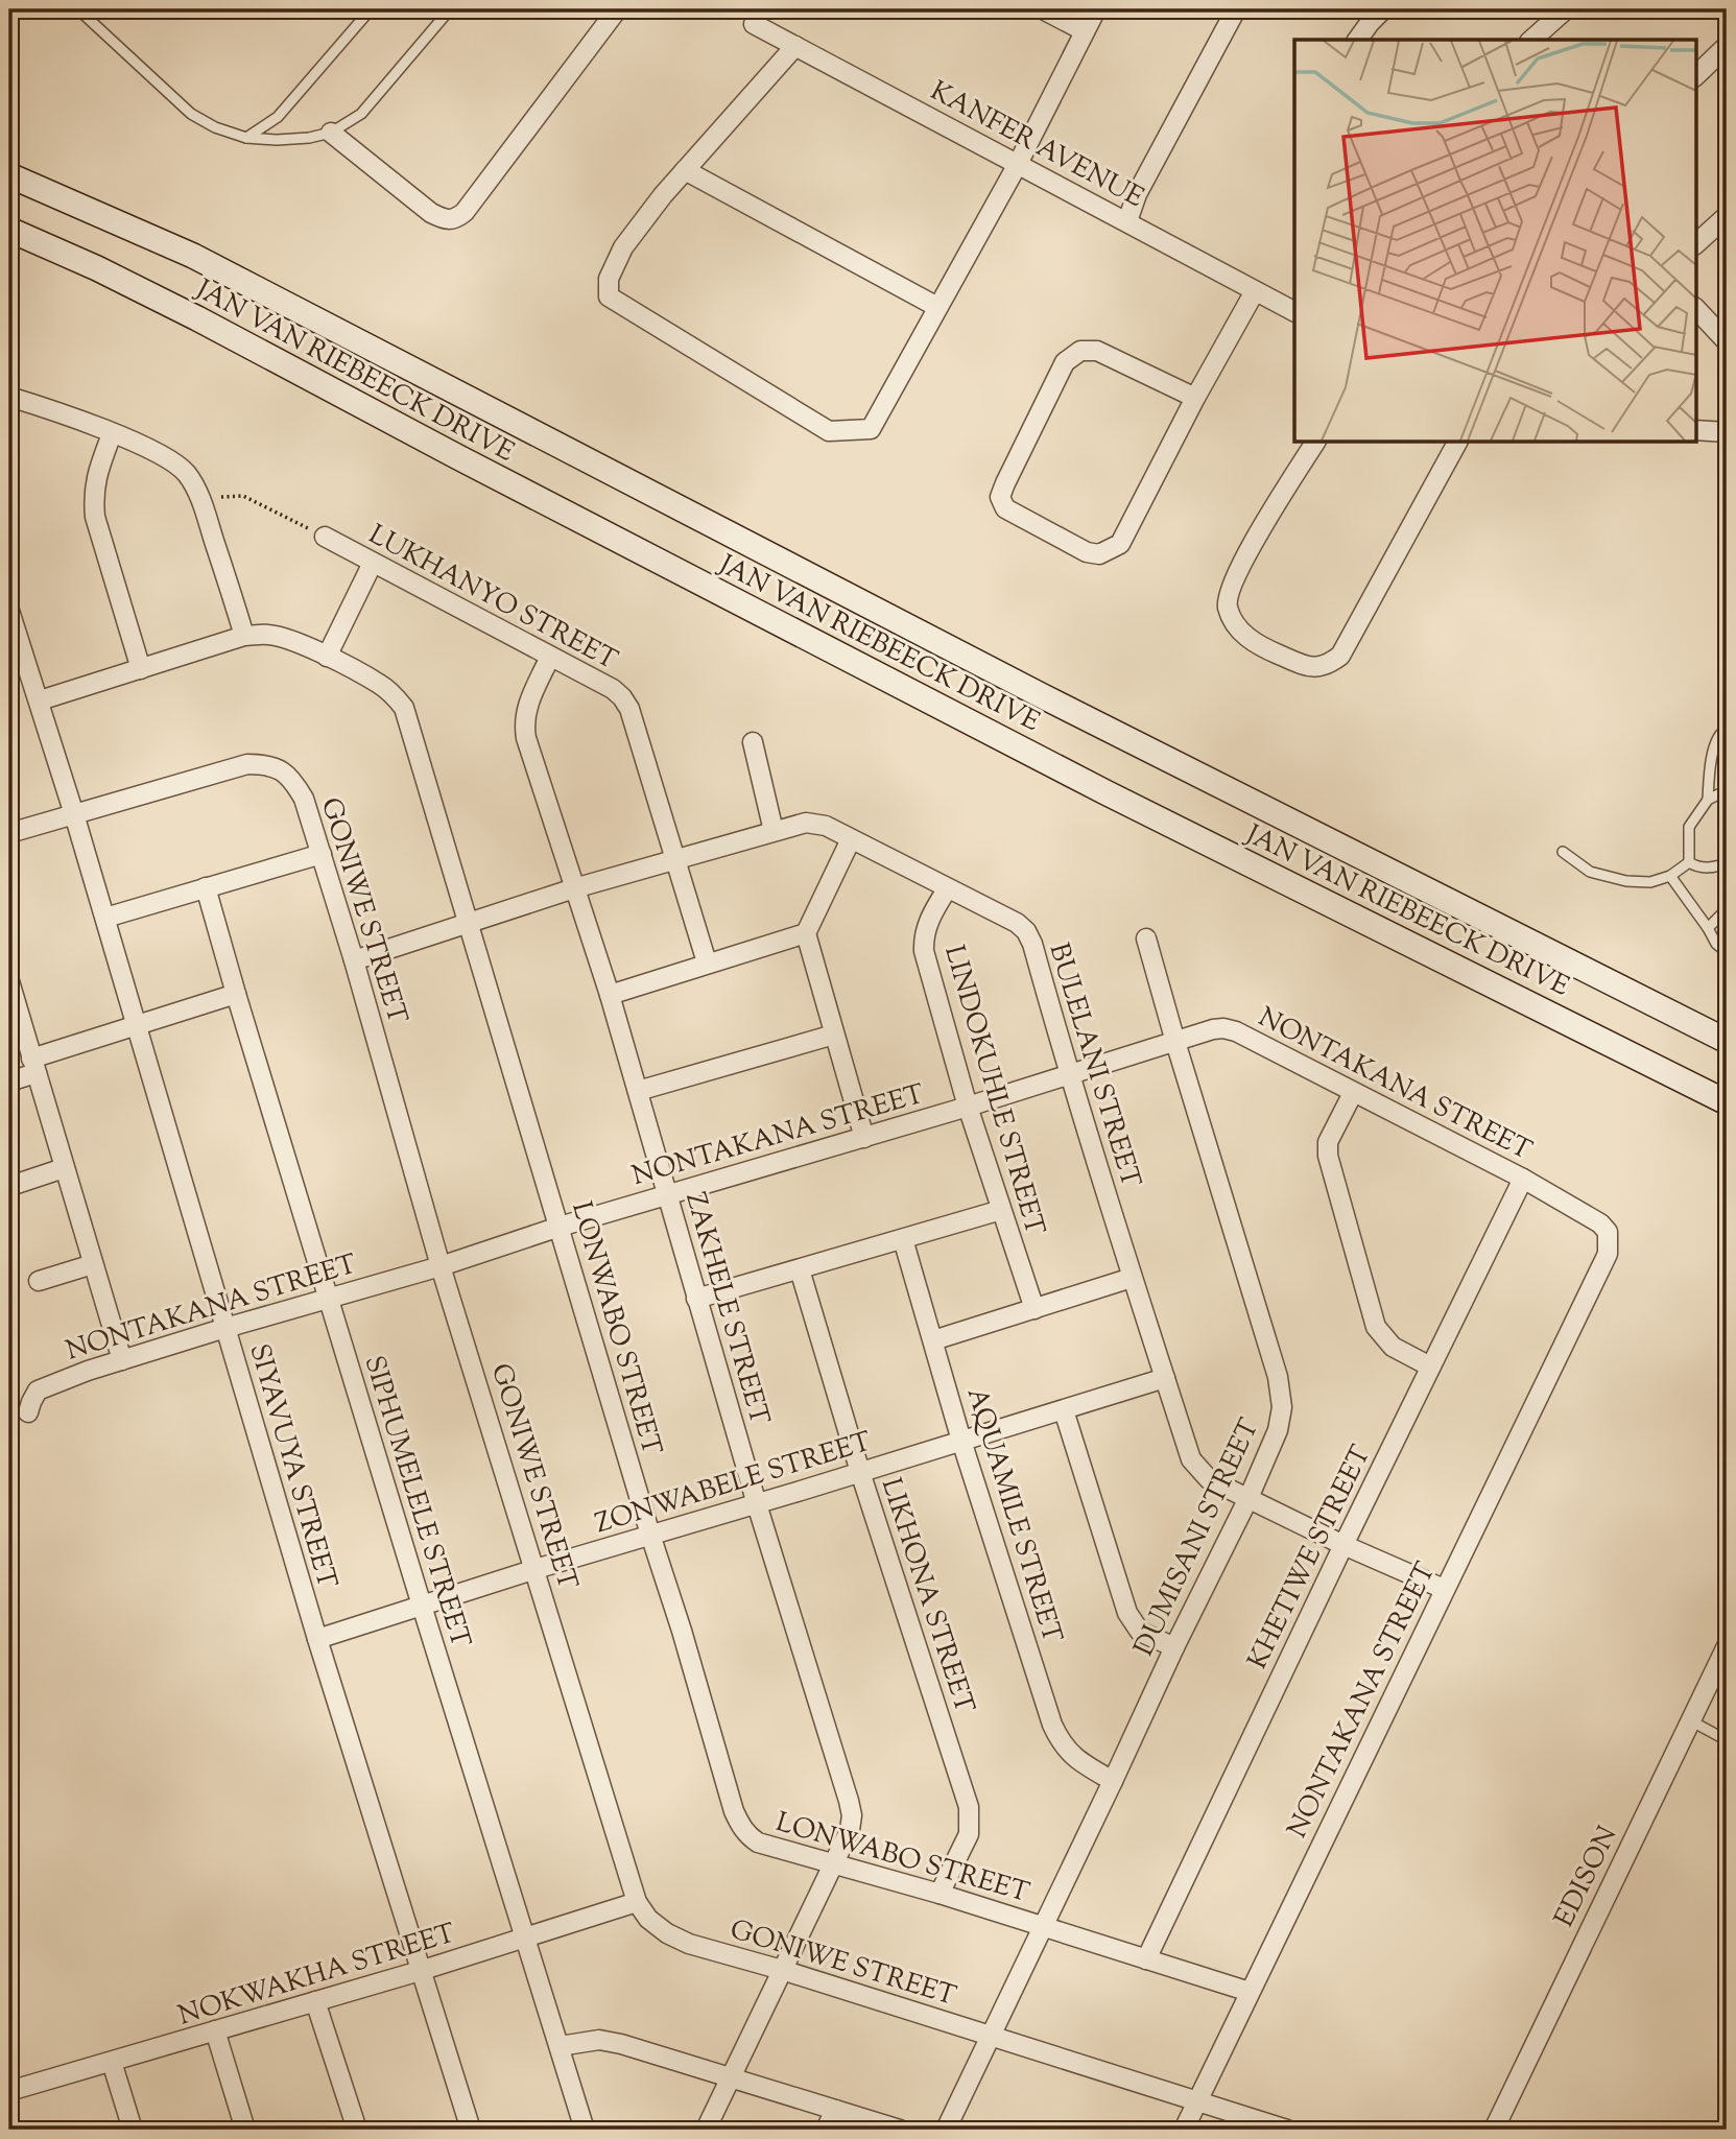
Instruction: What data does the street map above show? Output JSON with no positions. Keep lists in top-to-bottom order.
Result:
{
  "streets": {
    "main road": ["JAN VAN RIEBEECK DRIVE"],
    "street": [
      "KANFER AVENUE",
      "LUKHANYO STREET",
      "GONIWE STREET",
      "BULELANI STREET",
      "NONTAKANA STREET",
      "LINDOKUHLE STREET",
      "ZAKHELE STREET",
      "LONWABO STREET",
      "SIYAVUYA STREET",
      "ZONWABELE STREET",
      "SIPHUMELELE STREET",
      "AQUAMILE STREET",
      "DUMISANI STREET",
      "KHETIWE STREET",
      "LIKHONA STREET",
      "EDISON",
      "NOKWAKHA STREET"
    ]
  },
  "crossings": [
    ["LUKHANYO STREET", "BULELANI STREET"],
    ["LUKHANYO STREET", "ZAKHELE STREET"],
    ["GONIWE STREET", "BULELANI STREET"],
    ["GONIWE STREET", "NONTAKANA STREET"],
    ["GONIWE STREET", "ZAKHELE STREET"],
    ["GONIWE STREET", "SIYAVUYA STREET"],
    ["GONIWE STREET", "ZONWABELE STREET"],
    ["GONIWE STREET", "DUMISANI STREET"],
    ["GONIWE STREET", "NOKWAKHA STREET"],
    ["BULELANI STREET", "NONTAKANA STREET"],
    ["BULELANI STREET", "LINDOKUHLE STREET"],
    ["BULELANI STREET", "ZAKHELE STREET"],
    ["BULELANI STREET", "LONWABO STREET"],
    ["BULELANI STREET", "ZONWABELE STREET"],
    ["BULELANI STREET", "DUMISANI STREET"],
    ["BULELANI STREET", "KHETIWE STREET"],
    ["NONTAKANA STREET", "LINDOKUHLE STREET"],
    ["NONTAKANA STREET", "ZAKHELE STREET"],
    ["NONTAKANA STREET", "LONWABO STREET"],
    ["NONTAKANA STREET", "SIYAVUYA STREET"],
    ["NONTAKANA STREET", "SIPHUMELELE STREET"],
    ["NONTAKANA STREET", "DUMISANI STREET"],
    ["NONTAKANA STREET", "KHETIWE STREET"],
    ["ZAKHELE STREET", "LONWABO STREET"],
    ["ZAKHELE STREET", "ZONWABELE STREET"],
    ["LONWABO STREET", "SIYAVUYA STREET"],
    ["LONWABO STREET", "ZONWABELE STREET"],
    ["LONWABO STREET", "DUMISANI STREET"],
    ["LONWABO STREET", "KHETIWE STREET"],
    ["LONWABO STREET", "LIKHONA STREET"],
    ["SIYAVUYA STREET", "ZONWABELE STREET"],
    ["SIYAVUYA STREET", "NOKWAKHA STREET"],
    ["ZONWABELE STREET", "SIPHUMELELE STREET"],
    ["ZONWABELE STREET", "AQUAMILE STREET"],
    ["ZONWABELE STREET", "LIKHONA STREET"],
    ["SIPHUMELELE STREET", "NOKWAKHA STREET"],
    ["AQUAMILE STREET", "DUMISANI STREET"]
  ]
}
